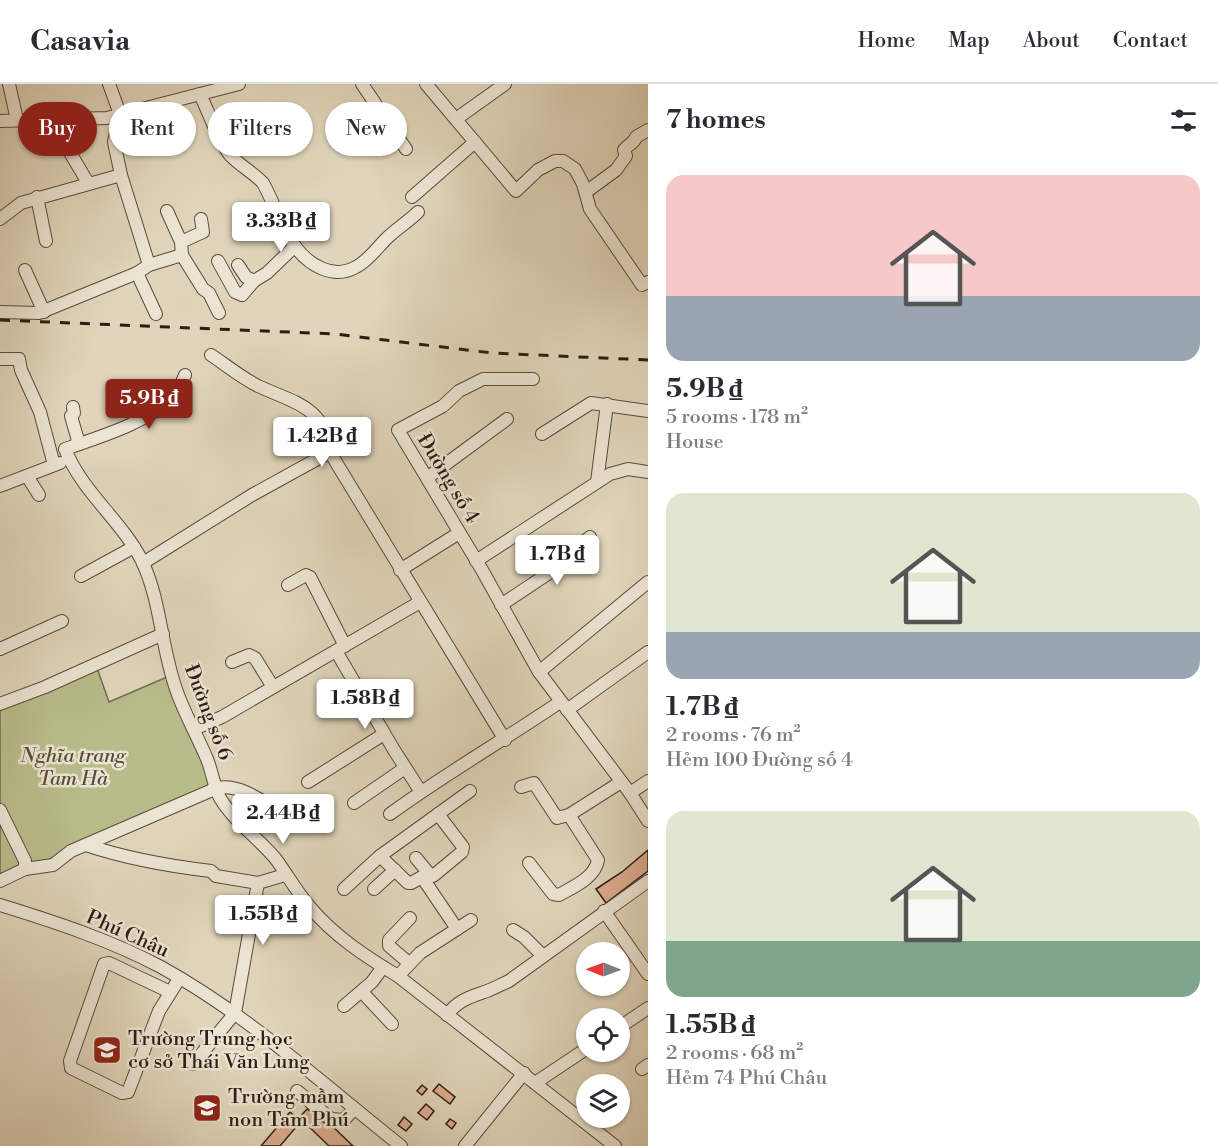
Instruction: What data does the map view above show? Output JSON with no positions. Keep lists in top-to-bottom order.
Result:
{
  "streets": {
    "street": ["Đường số 4", "Đường số 6", "Phú Châu"]
  },
  "parks": ["Nghĩa trang Tam Hà"],
  "places": {
    "school or university": ["Trường Trung học cơ sở Thái Văn Lung", "Trường mầm non Tam Phú"]
  },
  "north": "left",
  "page": {
    "header": "Casavia",
    "nav": [
      "Home",
      "Map",
      "About",
      "Contact"
    ],
    "heading": "7 homes",
    "chip": [
      "Buy",
      "Rent",
      "Filters",
      "New"
    ],
    "list": [
      {
        "name": "5.9B ₫",
        "note": "5 rooms · 178 m² · House"
      },
      {
        "name": "1.7B ₫",
        "note": "2 rooms · 76 m² · Hẻm 100 Đường số 4"
      },
      {
        "name": "1.55B ₫",
        "note": "2 rooms · 68 m² · Hẻm 74 Phú Châu"
      }
    ],
    "price": [
      "3.33B ₫",
      "5.9B ₫",
      "1.42B ₫",
      "1.7B ₫",
      "1.58B ₫",
      "2.44B ₫",
      "1.55B ₫"
    ]
  }
}
